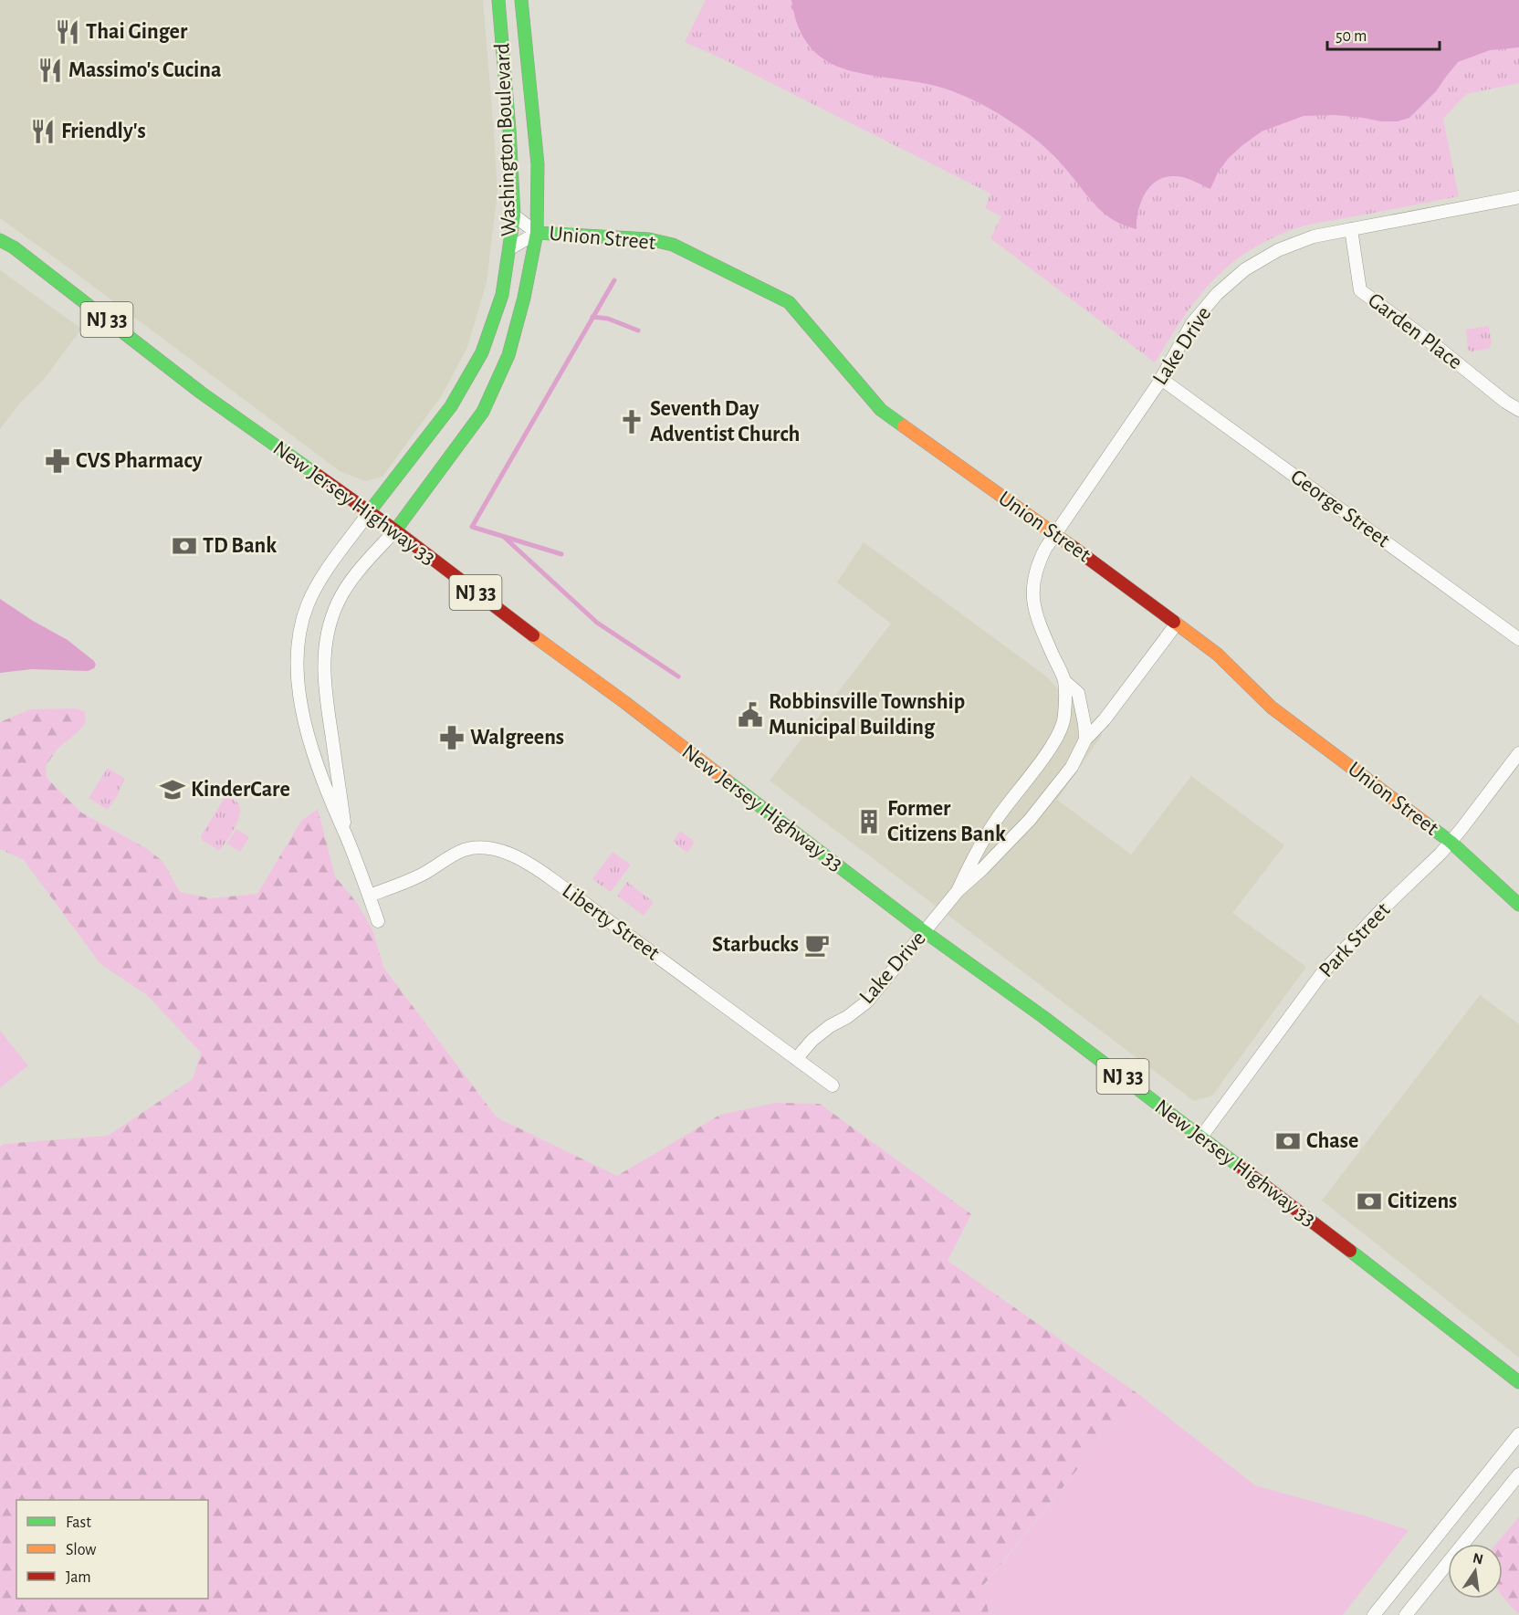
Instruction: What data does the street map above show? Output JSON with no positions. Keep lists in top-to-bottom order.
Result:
{
  "streets": {
    "street": [
      "Washington Boulevard",
      "Union Street",
      "NJ 33",
      "Garden Place",
      "Lake Drive",
      "New Jersey Highway 33",
      "George Street",
      "Liberty Street",
      "Park Street"
    ]
  },
  "crossings": [
    ["Washington Boulevard", "Union Street"],
    ["Washington Boulevard", "New Jersey Highway 33"],
    ["Washington Boulevard", "Liberty Street"],
    ["Union Street", "Lake Drive"],
    ["Union Street", "Park Street"],
    ["Garden Place", "Lake Drive"],
    ["Lake Drive", "New Jersey Highway 33"],
    ["Lake Drive", "George Street"],
    ["Lake Drive", "Liberty Street"],
    ["New Jersey Highway 33", "Park Street"]
  ],
  "places": {
    "restaurant": ["Thai Ginger", "Massimo's Cucina", "Friendly's"],
    "church": ["Seventh Day Adventist Church"],
    "pharmacy": ["CVS Pharmacy", "Walgreens"],
    "bank": ["TD Bank", "Chase", "Citizens"],
    "public building": ["Robbinsville Township Municipal Building"],
    "school or university": ["KinderCare"],
    "building": ["Former Citizens Bank"],
    "cafe": ["Starbucks"]
  },
  "legend": ["Fast", "Slow", "Jam"],
  "scale_bar": "50 m",
  "north": "top"
}
